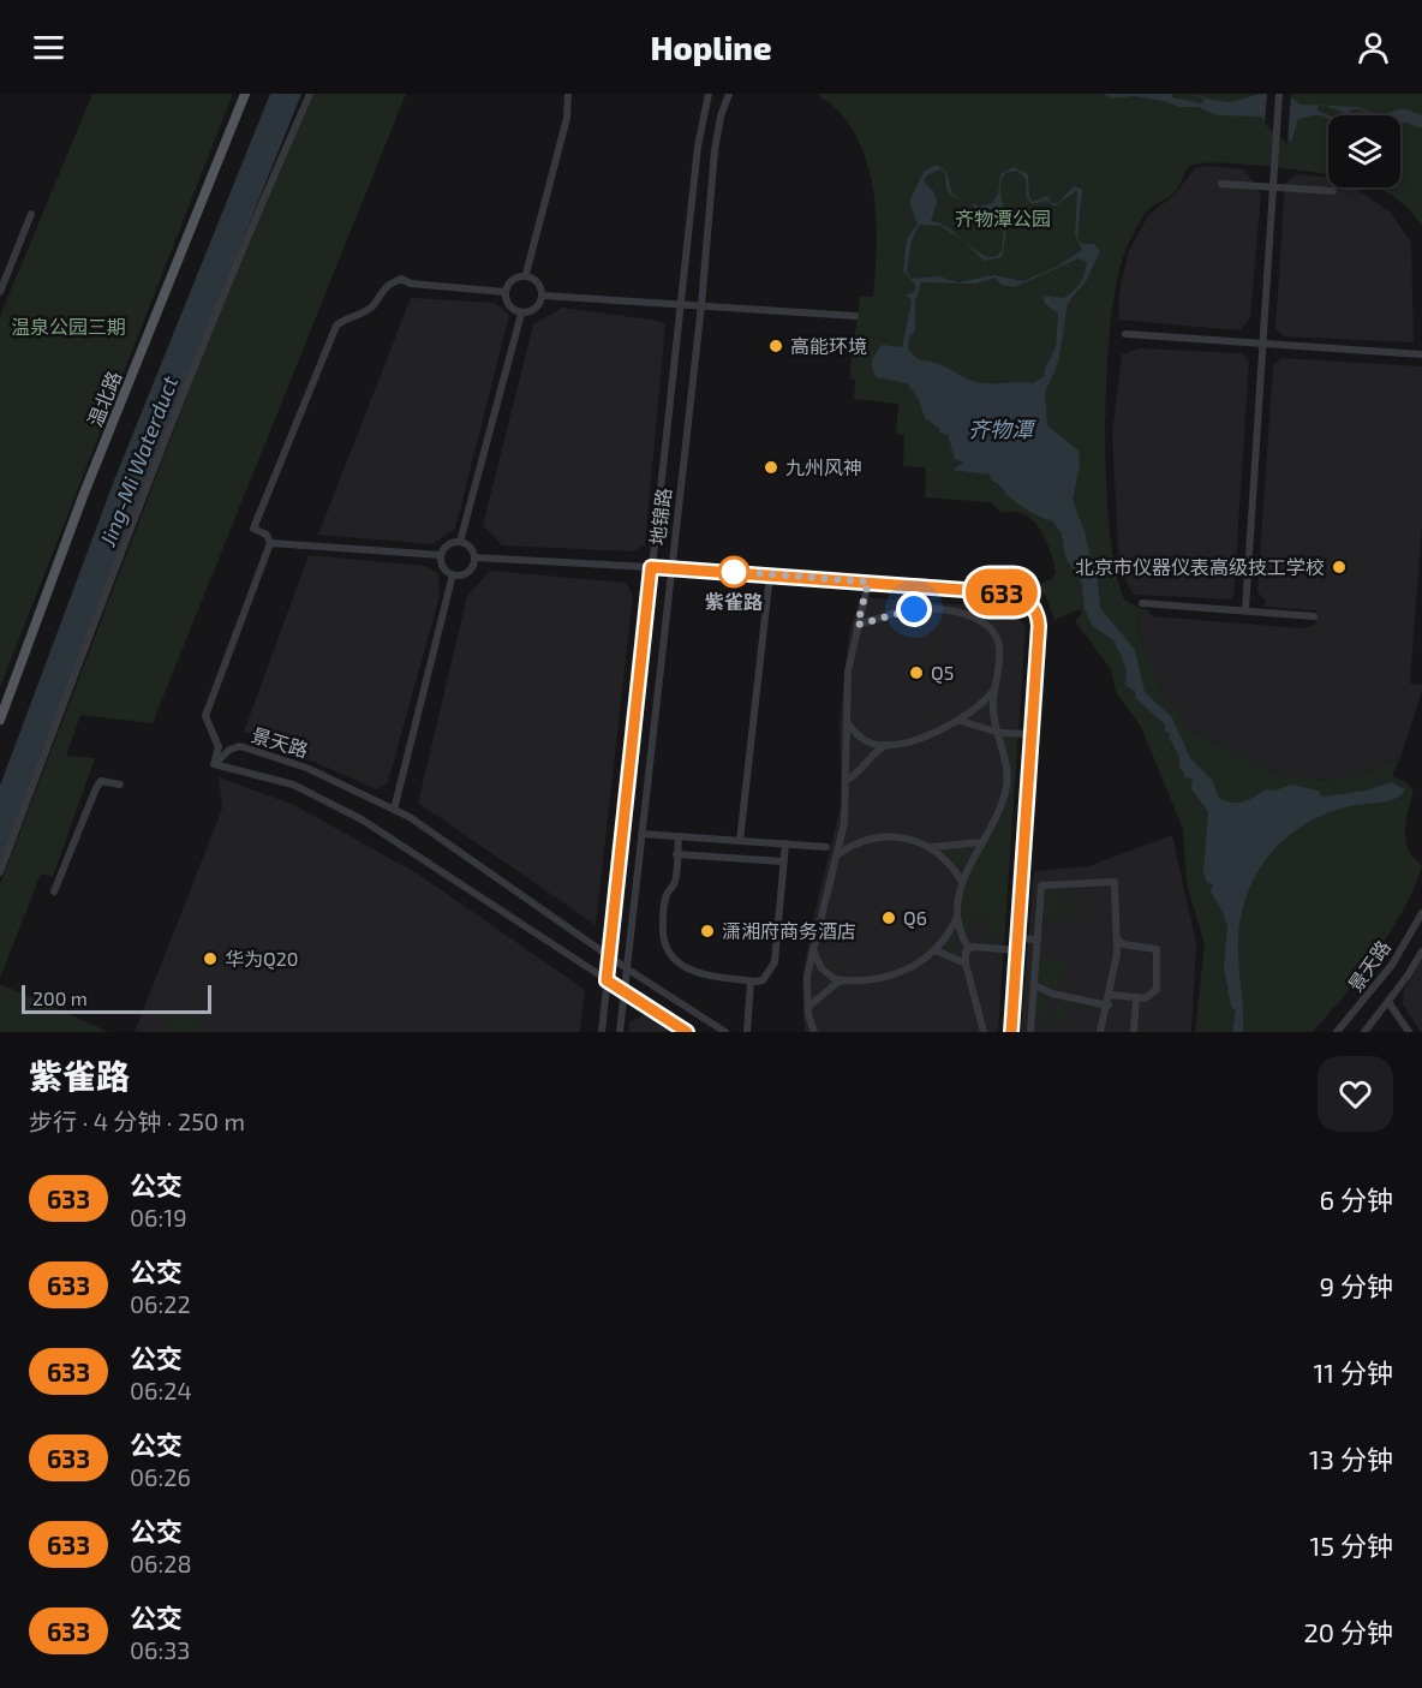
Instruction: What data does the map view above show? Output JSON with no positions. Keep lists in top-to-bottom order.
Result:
{
  "streets": {
    "main road": ["温北路"],
    "street": ["地锦路", "景天路"]
  },
  "crossings": [
    ["地锦路", "景天路"]
  ],
  "water": ["齐物潭", "Jing-Mi Waterduct"],
  "parks": ["齐物潭公园", "温泉公园三期"],
  "places": [
    "高能环境",
    "九州风神",
    "北京市仪器仪表高级技工学校",
    "紫雀路",
    "Q5",
    "Q6",
    "潇湘府商务酒店",
    "华为Q20"
  ],
  "lines": ["bus line 633"],
  "scale_bar": "200 m",
  "page": {
    "header": "Hopline",
    "on_map": "633",
    "scale": "200 m",
    "heading": ["紫雀路", "步行 · 4 分钟 · 250 m"],
    "list": [
      {
        "mark": "633",
        "name": "公交",
        "note": "06:19",
        "value": "6 分钟"
      },
      {
        "mark": "633",
        "name": "公交",
        "note": "06:22",
        "value": "9 分钟"
      },
      {
        "mark": "633",
        "name": "公交",
        "note": "06:24",
        "value": "11 分钟"
      },
      {
        "mark": "633",
        "name": "公交",
        "note": "06:26",
        "value": "13 分钟"
      },
      {
        "mark": "633",
        "name": "公交",
        "note": "06:28",
        "value": "15 分钟"
      },
      {
        "mark": "633",
        "name": "公交",
        "note": "06:33",
        "value": "20 分钟"
      }
    ]
  }
}
